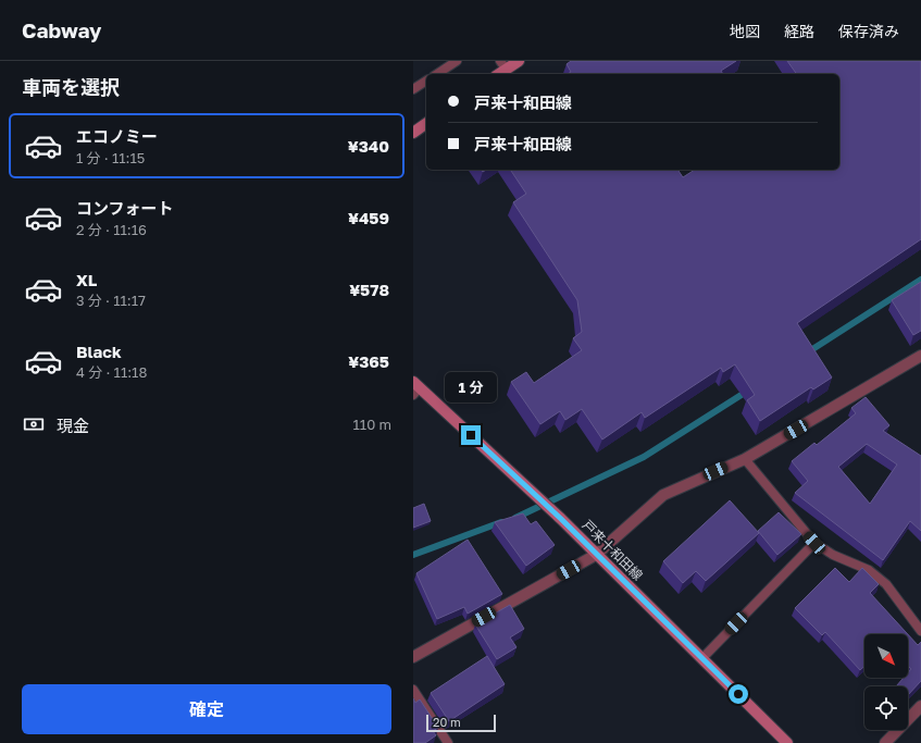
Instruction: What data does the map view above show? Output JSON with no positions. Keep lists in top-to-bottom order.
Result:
{
  "streets": {
    "main road": ["戸来十和田線"]
  },
  "scale_bar": "20 m",
  "north": "bottom right",
  "page": {
    "header": "Cabway",
    "nav": ["地図", "経路", "保存済み"],
    "heading": "車両を選択",
    "banner": ["戸来十和田線", "戸来十和田線"],
    "list": [
      {
        "name": "エコノミー",
        "note": "1 分 · 11:15",
        "value": "¥340"
      },
      {
        "name": "コンフォート",
        "note": "2 分 · 11:16",
        "value": "¥459"
      },
      {
        "name": "XL",
        "note": "3 分 · 11:17",
        "value": "¥578"
      },
      {
        "name": "Black",
        "note": "4 分 · 11:18",
        "value": "¥365"
      }
    ],
    "bubble": "1 分",
    "pay": ["現金", "110 m"],
    "buttons": "確定",
    "scale": "20 m"
  }
}
